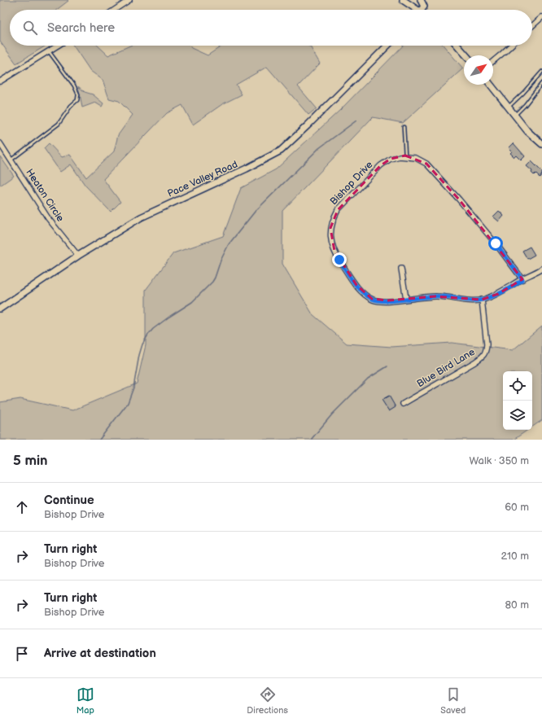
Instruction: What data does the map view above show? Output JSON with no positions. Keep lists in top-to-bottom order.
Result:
{
  "streets": {
    "street": [
      "Pace Valley Road",
      "Bishop Drive",
      "Heaton Circle",
      "Blue Bird Lane"
    ]
  },
  "crossings": [
    ["Pace Valley Road", "Heaton Circle"],
    ["Bishop Drive", "Blue Bird Lane"]
  ],
  "north": "top right",
  "page": {
    "search": "Search here",
    "heading": ["5 min", "Walk · 350 m"],
    "list": [
      ["Continue", "Bishop Drive", "60 m"],
      ["Turn right", "Bishop Drive", "210 m"],
      ["Turn right", "Bishop Drive", "80 m"],
      "Arrive at destination"
    ],
    "nav": ["Map", "Directions", "Saved"]
  }
}
